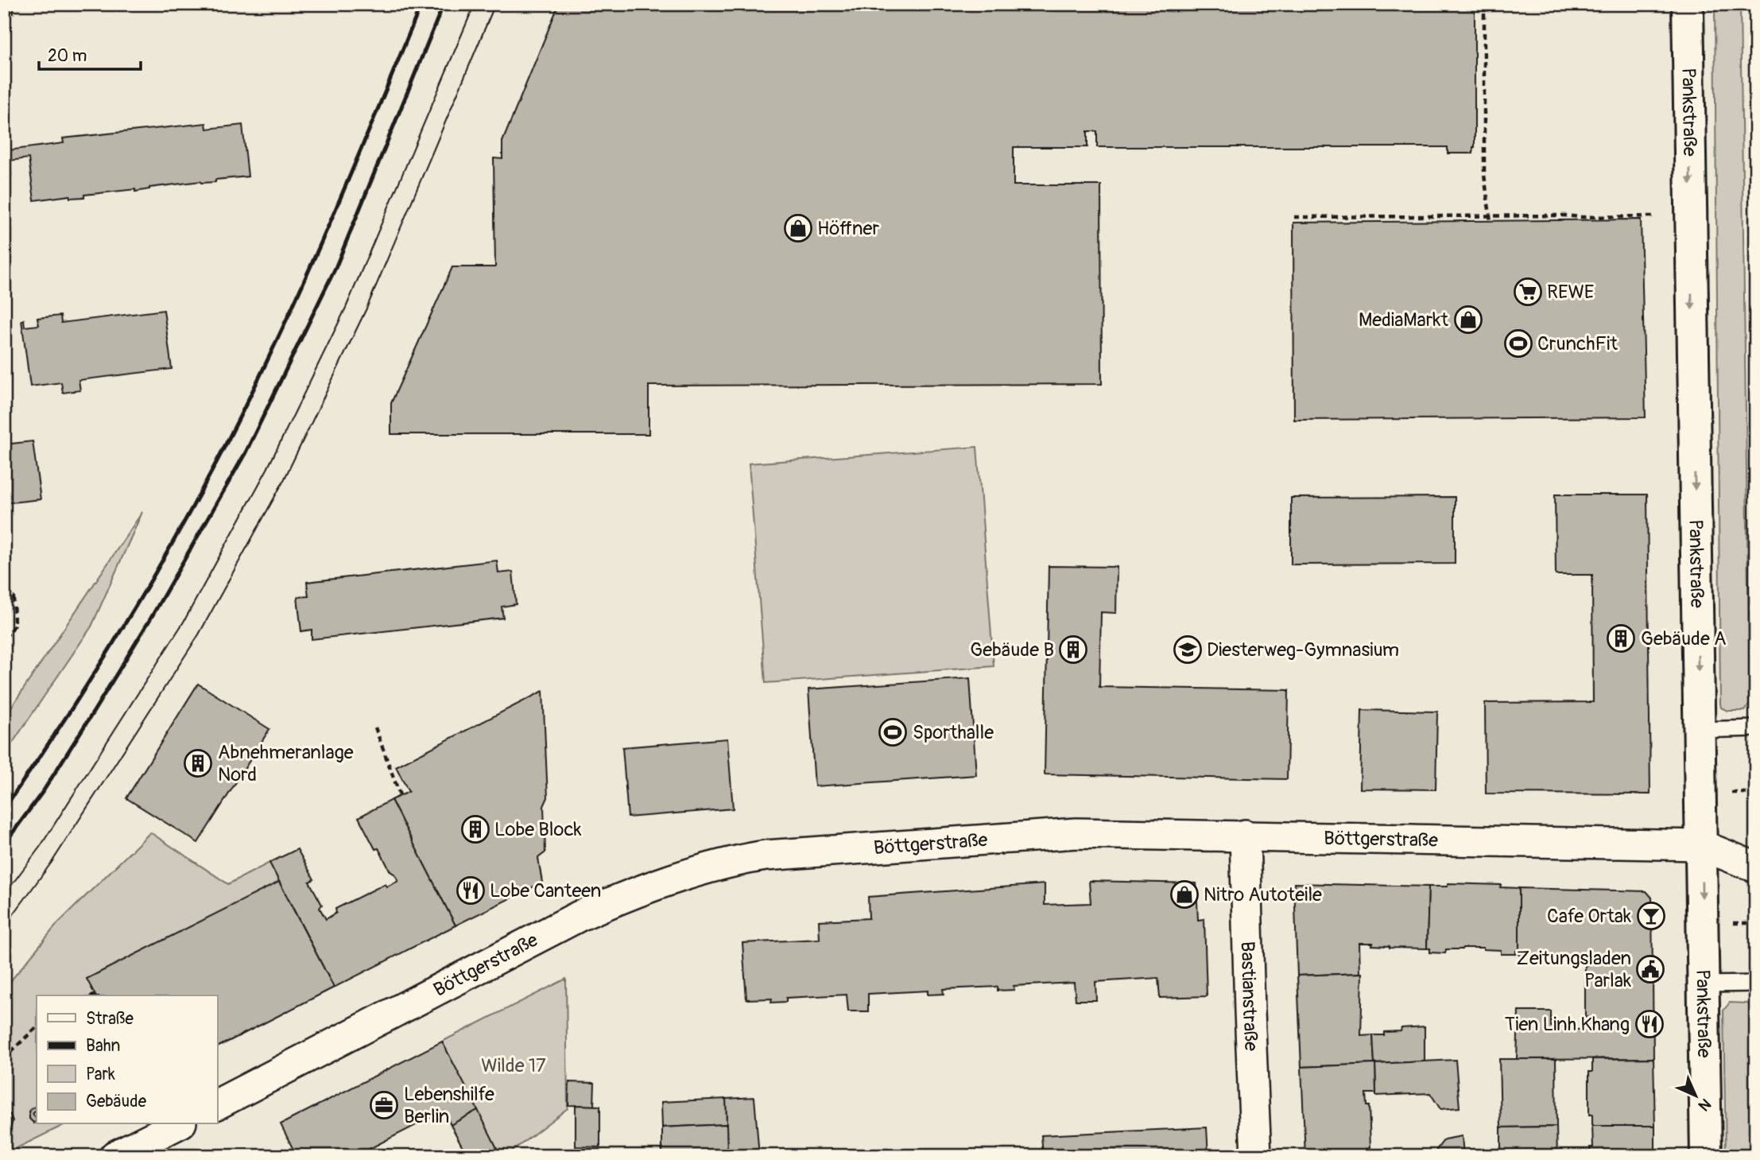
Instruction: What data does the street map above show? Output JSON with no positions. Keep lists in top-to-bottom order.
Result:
{
  "streets": {
    "main road": ["Pankstraße"],
    "street": ["Böttgerstraße", "Bastianstraße"]
  },
  "crossings": [
    ["Pankstraße", "Böttgerstraße"],
    ["Böttgerstraße", "Bastianstraße"]
  ],
  "one_way": ["Pankstraße"],
  "parks": ["Wilde 17"],
  "places": {
    "shop": ["Höffner", "MediaMarkt", "Nitro Autoteile"],
    "supermarket": ["REWE"],
    "sports": ["CrunchFit", "Sporthalle"],
    "building": [
      "Gebäude A",
      "Gebäude B",
      "Abnehmeranlage Nord",
      "Lobe Block"
    ],
    "school or university": ["Diesterweg-Gymnasium"],
    "restaurant": ["Lobe Canteen", "Tien Linh Khang"],
    "bar": ["Cafe Ortak"],
    "public building": ["Zeitungsladen Parlak"],
    "office": ["Lebenshilfe Berlin"]
  },
  "legend": [
    "Straße",
    "Bahn",
    "Park",
    "Gebäude"
  ],
  "scale_bar": "20 m",
  "north": "bottom right"
}
